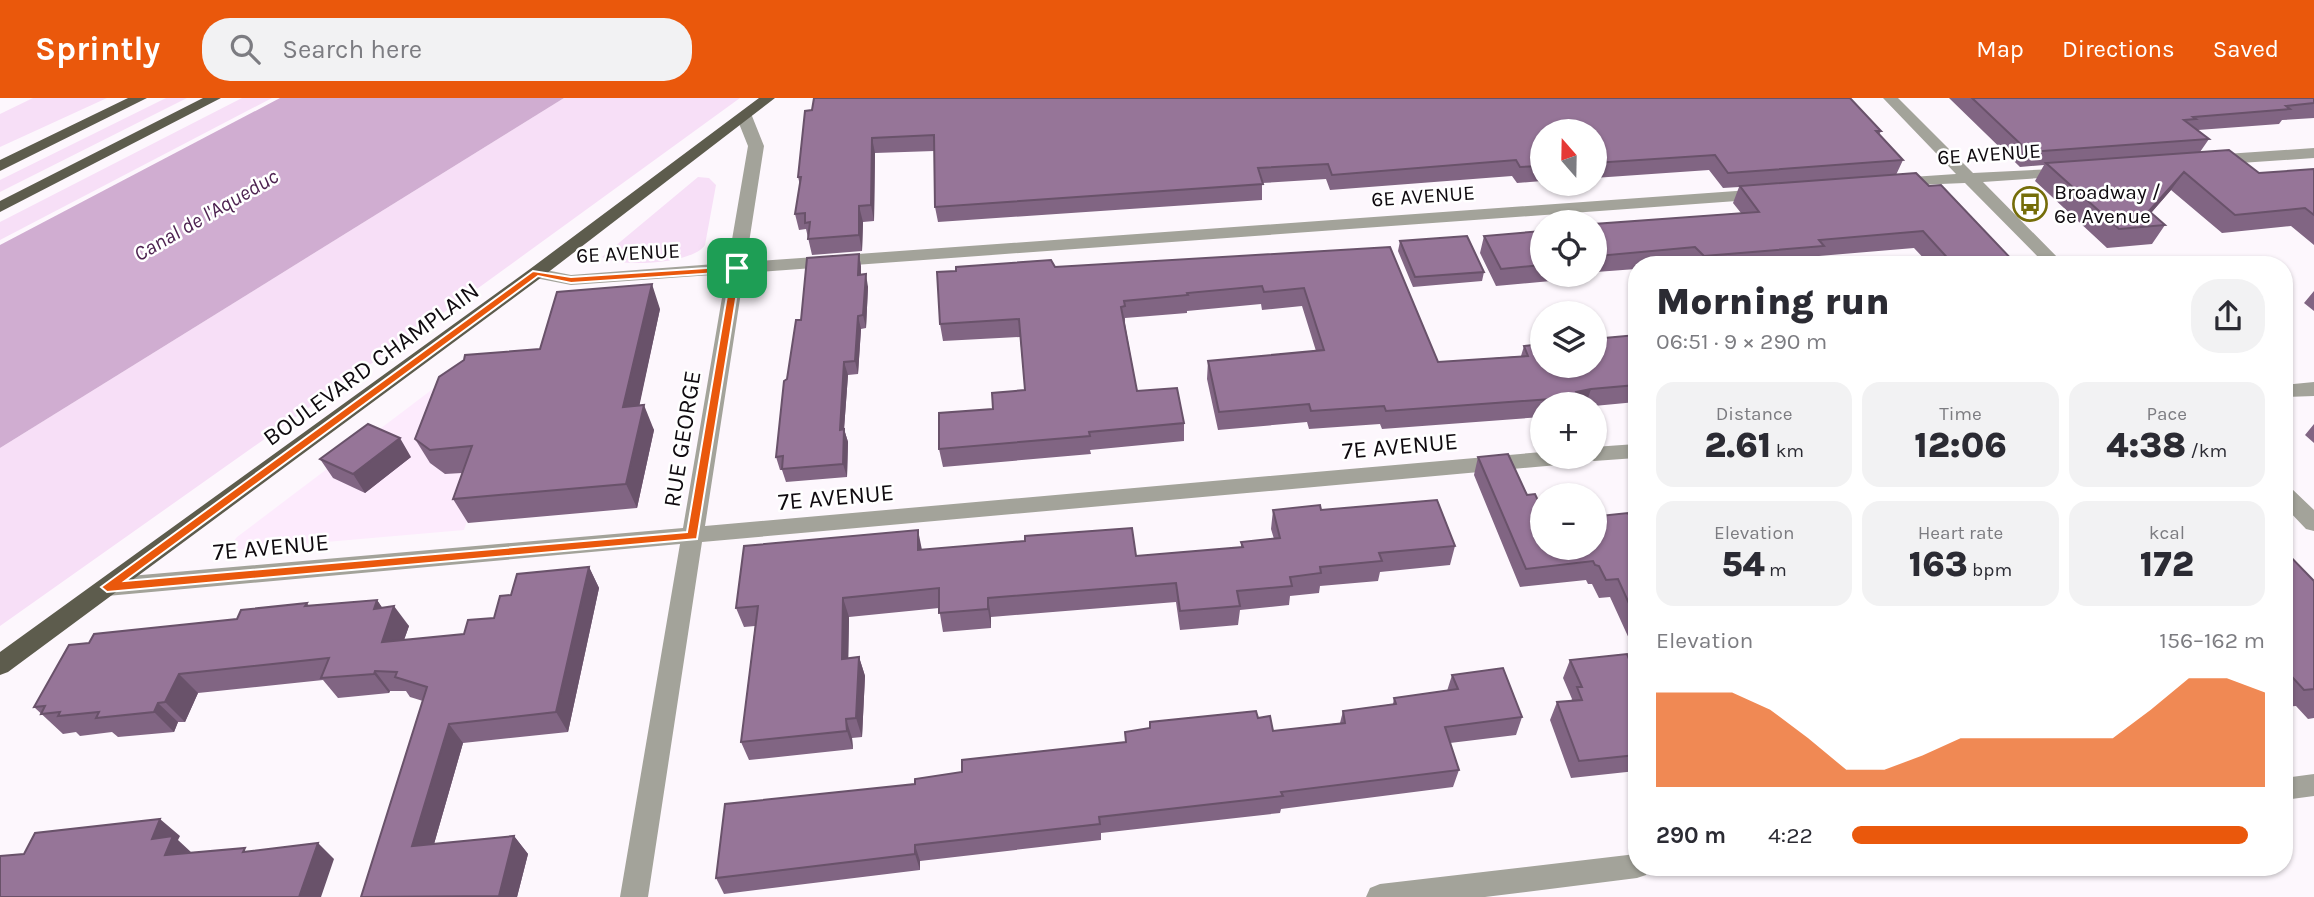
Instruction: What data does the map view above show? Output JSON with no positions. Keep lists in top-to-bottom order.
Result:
{
  "streets": {
    "main road": ["BOULEVARD CHAMPLAIN"],
    "street": ["6E AVENUE", "RUE GEORGE", "7E AVENUE"]
  },
  "crossings": [
    ["6E AVENUE", "BOULEVARD CHAMPLAIN"],
    ["6E AVENUE", "RUE GEORGE"],
    ["BOULEVARD CHAMPLAIN", "RUE GEORGE"],
    ["BOULEVARD CHAMPLAIN", "7E AVENUE"],
    ["RUE GEORGE", "7E AVENUE"]
  ],
  "water": ["Canal de l'Aqueduc"],
  "places": {
    "bus stop": ["Broadway / 6e Avenue"]
  },
  "north": "top",
  "page": {
    "header": "Sprintly",
    "search": "Search here",
    "nav": ["Map", "Directions", "Saved"],
    "map_buttons": ["+", "−"],
    "heading": ["Morning run", "06:51 · 9 × 290 m"],
    "stats": [
      ["Distance", "2.61 km"],
      ["Time", "12:06"],
      ["Pace", "4:38 /km"],
      ["Elevation", "54 m"],
      ["Heart rate", "163 bpm"],
      ["kcal", "172"]
    ],
    "chart": ["Elevation", "156–162 m"],
    "list": [
      {
        "name": "290 m",
        "note": "4:22"
      }
    ]
  }
}
